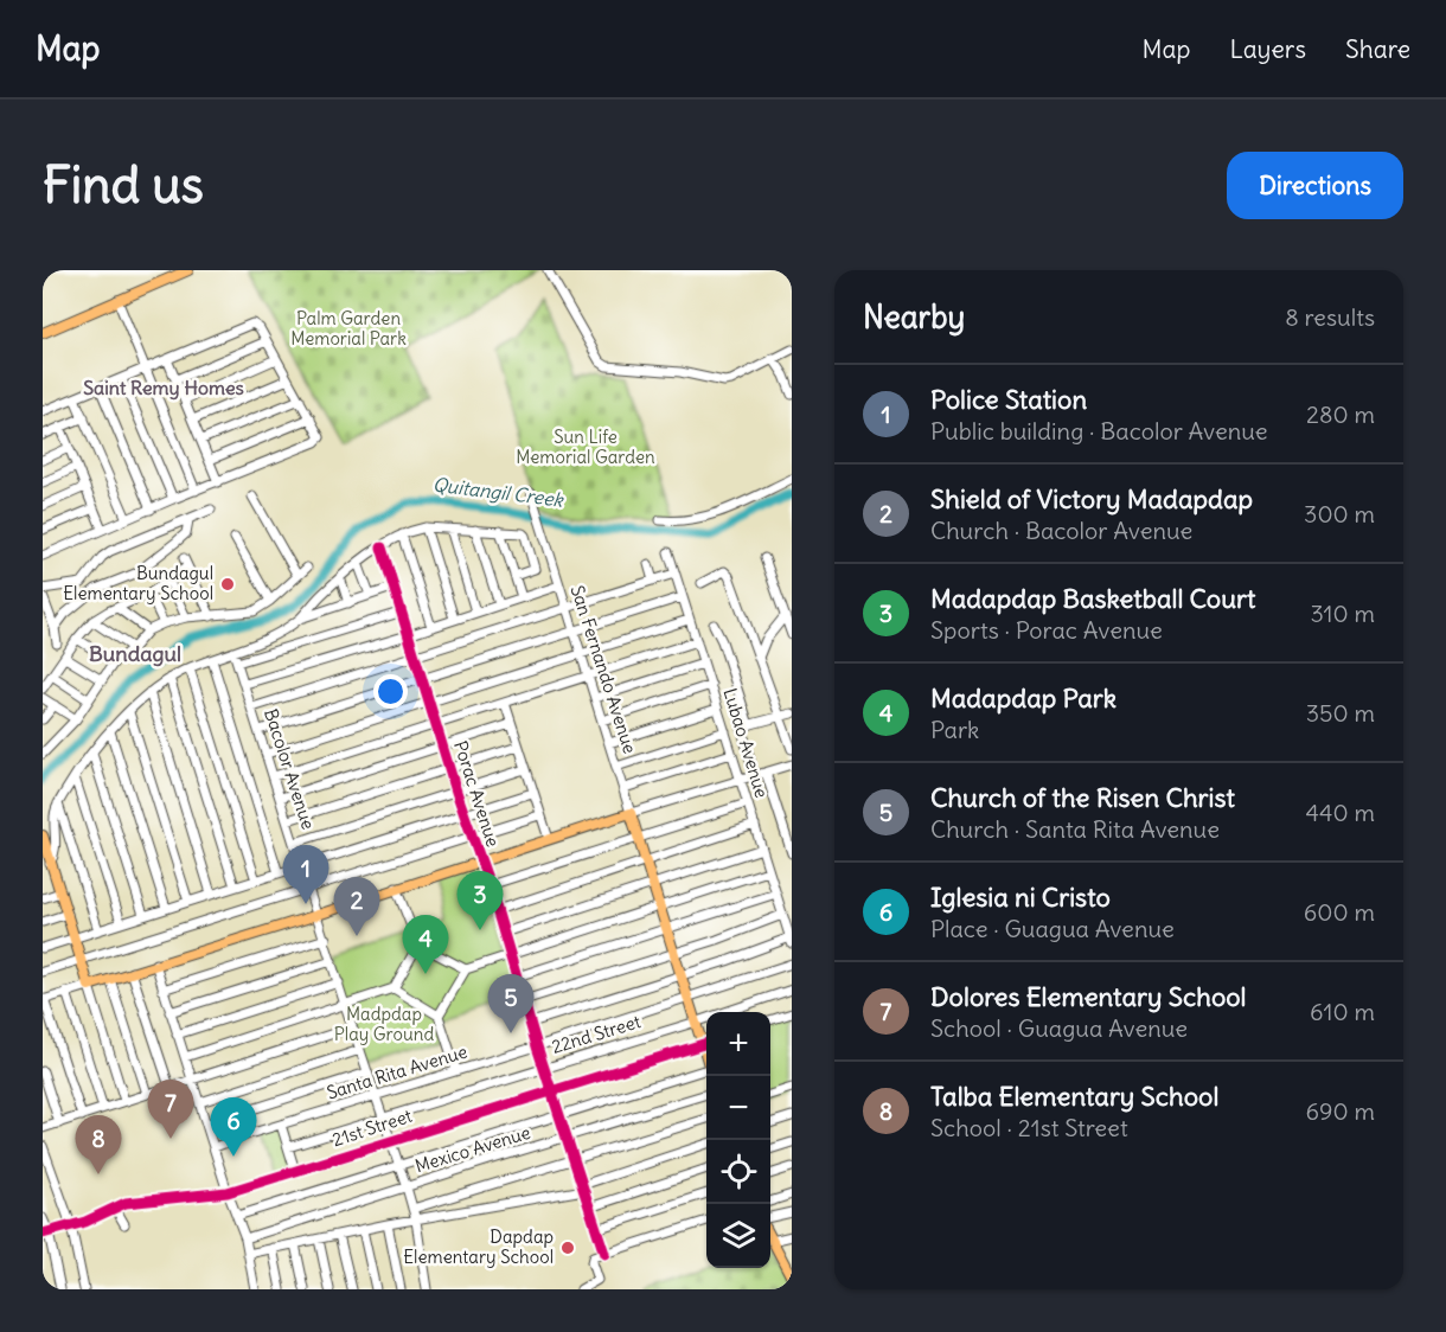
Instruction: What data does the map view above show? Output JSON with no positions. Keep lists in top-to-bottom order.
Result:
{
  "streets": {
    "main road": ["San Fernando Avenue"],
    "street": [
      "Lubao Avenue",
      "Bacolor Avenue",
      "Porac Avenue",
      "22nd Street",
      "Santa Rita Avenue",
      "21st Street",
      "Mexico Avenue"
    ]
  },
  "crossings": [
    ["San Fernando Avenue", "22nd Street"],
    ["San Fernando Avenue", "Santa Rita Avenue"],
    ["Bacolor Avenue", "22nd Street"],
    ["Bacolor Avenue", "Santa Rita Avenue"],
    ["Bacolor Avenue", "21st Street"],
    ["Bacolor Avenue", "Mexico Avenue"],
    ["Porac Avenue", "22nd Street"],
    ["Porac Avenue", "Santa Rita Avenue"],
    ["Porac Avenue", "21st Street"],
    ["Porac Avenue", "Mexico Avenue"]
  ],
  "districts": ["Saint Remy Homes", "Bundagul"],
  "water": ["Quitangil Creek"],
  "parks": ["Palm Garden Memorial Park", "Sun Life Memorial Garden", "Madpdap Play Ground"],
  "places": ["Bundagul Elementary School", "Dapdap Elementary School"],
  "page": {
    "header": "Map",
    "nav": ["Map", "Layers", "Share"],
    "buttons": "Directions",
    "title": "Find us",
    "heading": ["Nearby", "8 results"],
    "list": [
      {
        "mark": "1",
        "name": "Police Station",
        "note": "Public building · Bacolor Avenue",
        "value": "280 m"
      },
      {
        "mark": "2",
        "name": "Shield of Victory Madapdap",
        "note": "Church · Bacolor Avenue",
        "value": "300 m"
      },
      {
        "mark": "3",
        "name": "Madapdap Basketball Court",
        "note": "Sports · Porac Avenue",
        "value": "310 m"
      },
      {
        "mark": "4",
        "name": "Madapdap Park",
        "note": "Park",
        "value": "350 m"
      },
      {
        "mark": "5",
        "name": "Church of the Risen Christ",
        "note": "Church · Santa Rita Avenue",
        "value": "440 m"
      },
      {
        "mark": "6",
        "name": "Iglesia ni Cristo",
        "note": "Place · Guagua Avenue",
        "value": "600 m"
      },
      {
        "mark": "7",
        "name": "Dolores Elementary School",
        "note": "School · Guagua Avenue",
        "value": "610 m"
      },
      {
        "mark": "8",
        "name": "Talba Elementary School",
        "note": "School · 21st Street",
        "value": "690 m"
      }
    ],
    "pins": [
      "1",
      "3",
      "2",
      "4",
      "5",
      "7",
      "6",
      "8"
    ],
    "map_buttons": ["+", "−"]
  }
}
